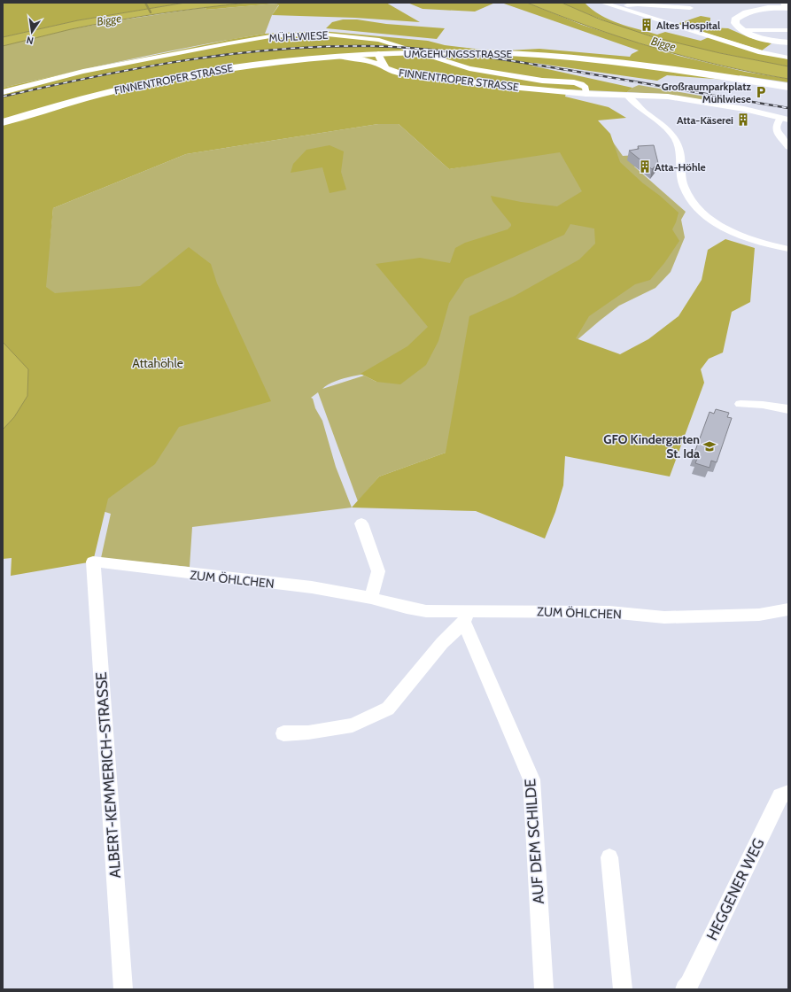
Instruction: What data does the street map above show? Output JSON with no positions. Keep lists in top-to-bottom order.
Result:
{
  "streets": {
    "main road": ["UMGEHUNGSSTRASSE", "FINNENTROPER STRASSE"],
    "street": [
      "MÜHLWIESE",
      "ZUM ÖHLCHEN",
      "ALBERT-KEMMERICH-STRASSE",
      "AUF DEM SCHILDE",
      "HEGGENER WEG"
    ]
  },
  "crossings": [
    ["MÜHLWIESE", "FINNENTROPER STRASSE"],
    ["UMGEHUNGSSTRASSE", "FINNENTROPER STRASSE"],
    ["ZUM ÖHLCHEN", "ALBERT-KEMMERICH-STRASSE"],
    ["ZUM ÖHLCHEN", "AUF DEM SCHILDE"]
  ],
  "water": ["Bigge"],
  "parks": ["Attahöhle"],
  "places": {
    "building": ["Altes Hospital", "Atta-Käserei", "Atta-Höhle"],
    "parking": ["Großraumparkplatz Mühlwiese"],
    "school or university": ["GFO Kindergarten St. Ida"]
  },
  "north": "bottom"
}
